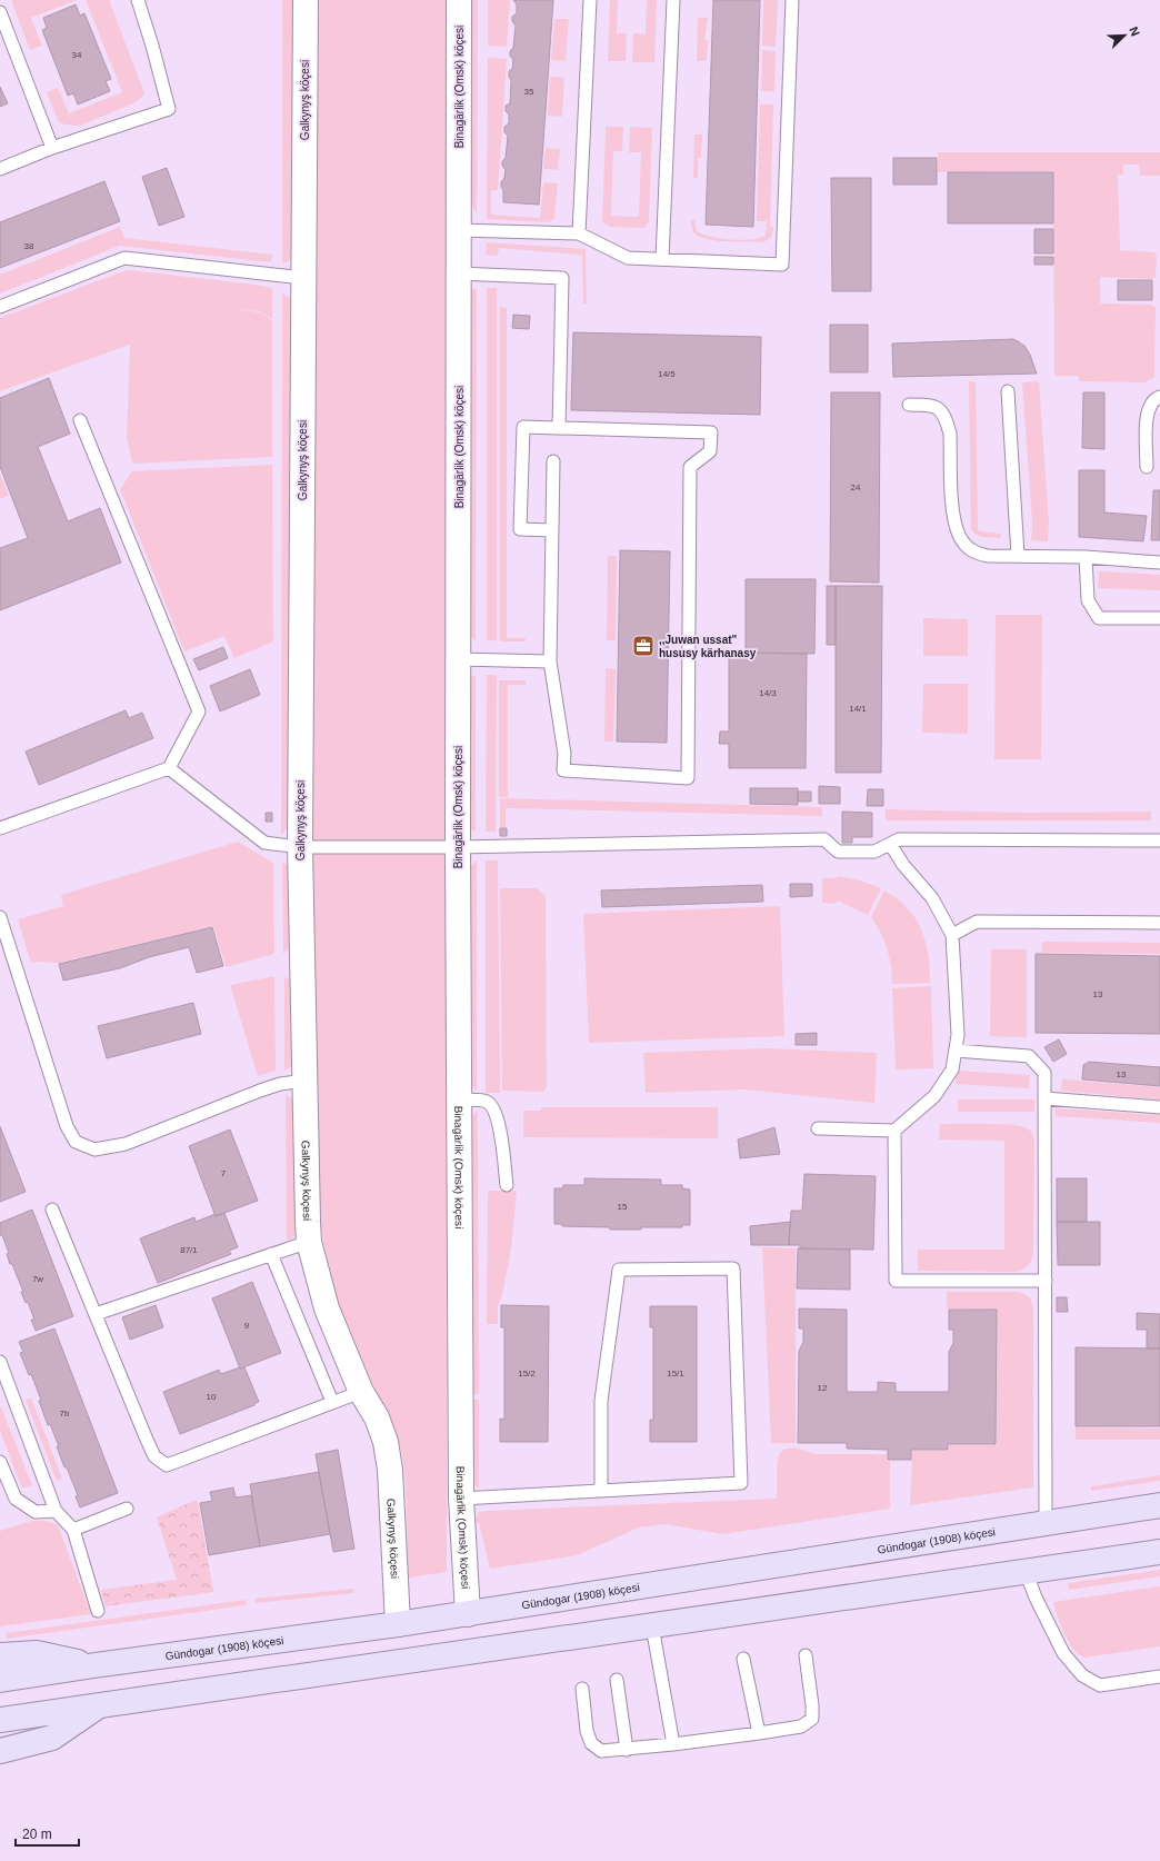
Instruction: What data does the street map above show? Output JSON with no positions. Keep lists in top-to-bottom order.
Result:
{
  "streets": {
    "main road": ["Gündogar (1908) köçesi"],
    "street": ["Binagärlik (Omsk) köçesi", "Galkynyş köçesi"]
  },
  "crossings": [
    ["Binagärlik (Omsk) köçesi", "Gündogar (1908) köçesi"],
    ["Galkynyş köçesi", "Gündogar (1908) köçesi"]
  ],
  "places": {
    "office": [",,Juwan ussat\" hususy kärhanasy"]
  },
  "house_numbers": [
    "34",
    "35",
    "38",
    "14/5",
    "24",
    "14/3",
    "14/1",
    "13",
    "13",
    "7",
    "15",
    "87/1",
    "7w",
    "9",
    "15/2",
    "15/1",
    "12",
    "10",
    "7b"
  ],
  "scale_bar": "20 m",
  "north": "top right"
}
